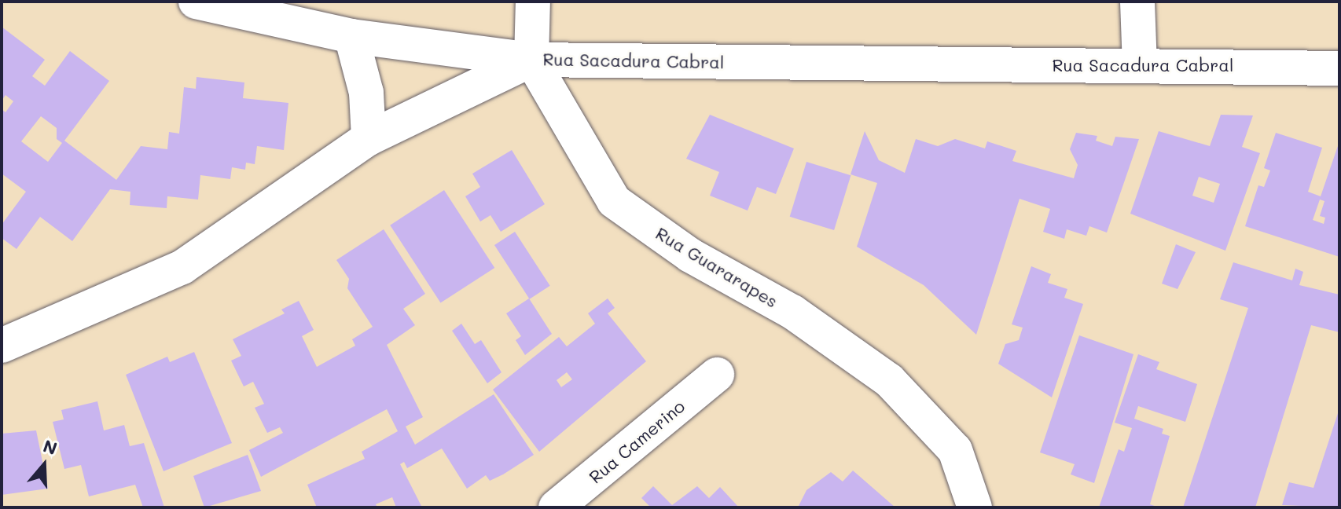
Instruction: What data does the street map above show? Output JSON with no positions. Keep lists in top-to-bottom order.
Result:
{
  "streets": {
    "street": ["Rua Sacadura Cabral", "Rua Guararapes", "Rua Camerino"]
  },
  "crossings": [
    ["Rua Sacadura Cabral", "Rua Guararapes"]
  ],
  "north": "top"
}
